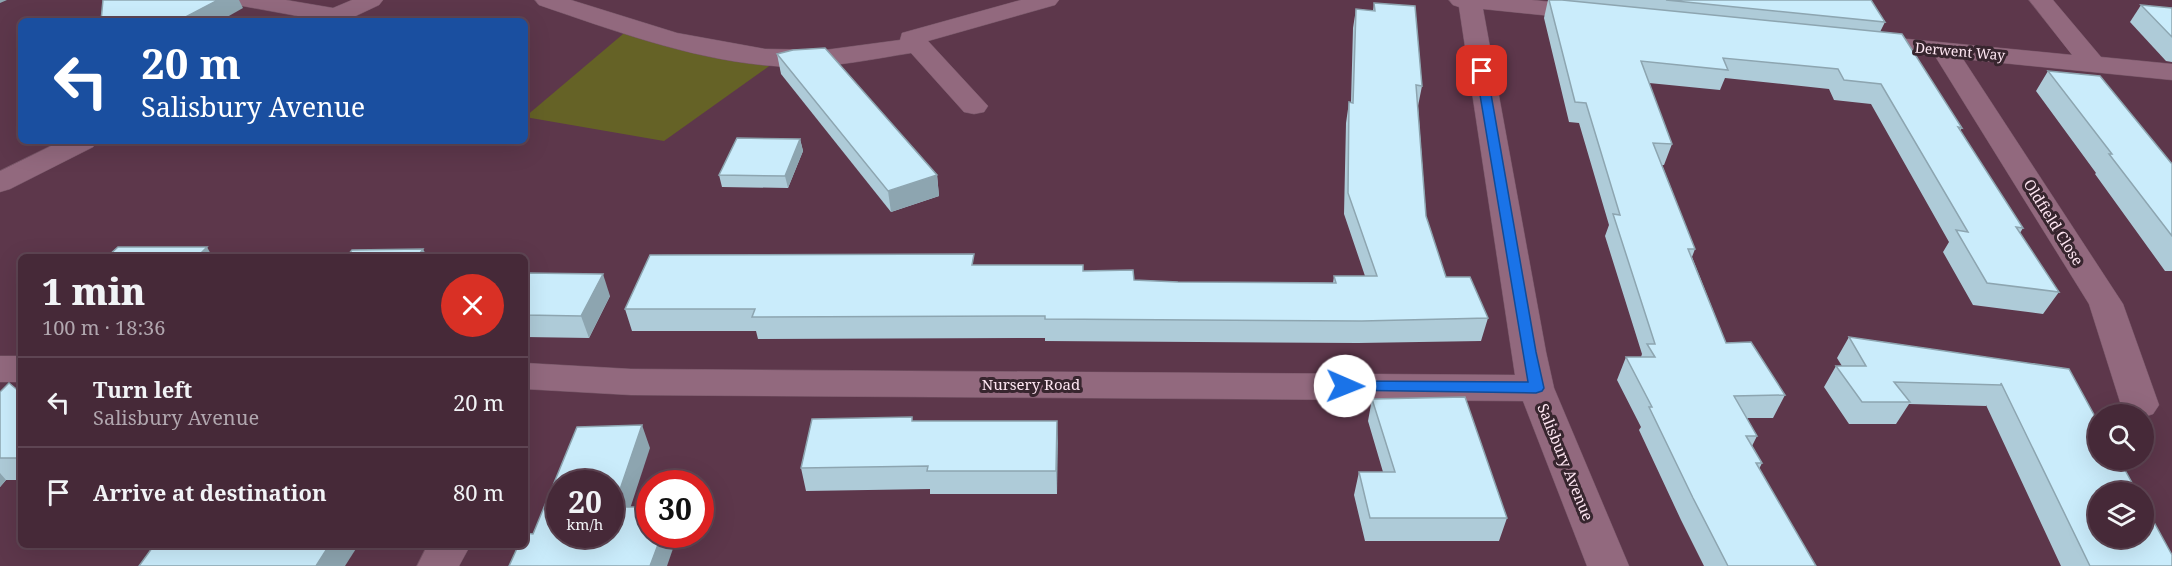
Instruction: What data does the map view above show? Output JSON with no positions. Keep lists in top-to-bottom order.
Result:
{
  "streets": {
    "street": [
      "Derwent Way",
      "Oldfield Close",
      "Nursery Road",
      "Salisbury Avenue"
    ]
  },
  "crossings": [
    ["Derwent Way", "Oldfield Close"],
    ["Nursery Road", "Salisbury Avenue"]
  ],
  "page": {
    "turn": ["20 m", "Salisbury Avenue"],
    "heading": ["1 min", "100 m · 18:36"],
    "list": [
      {
        "name": "Turn left",
        "note": "Salisbury Avenue",
        "value": "20 m"
      },
      {
        "name": "Arrive at destination",
        "value": "80 m"
      }
    ],
    "speed": "20 km/h",
    "limit": "30"
  }
}
